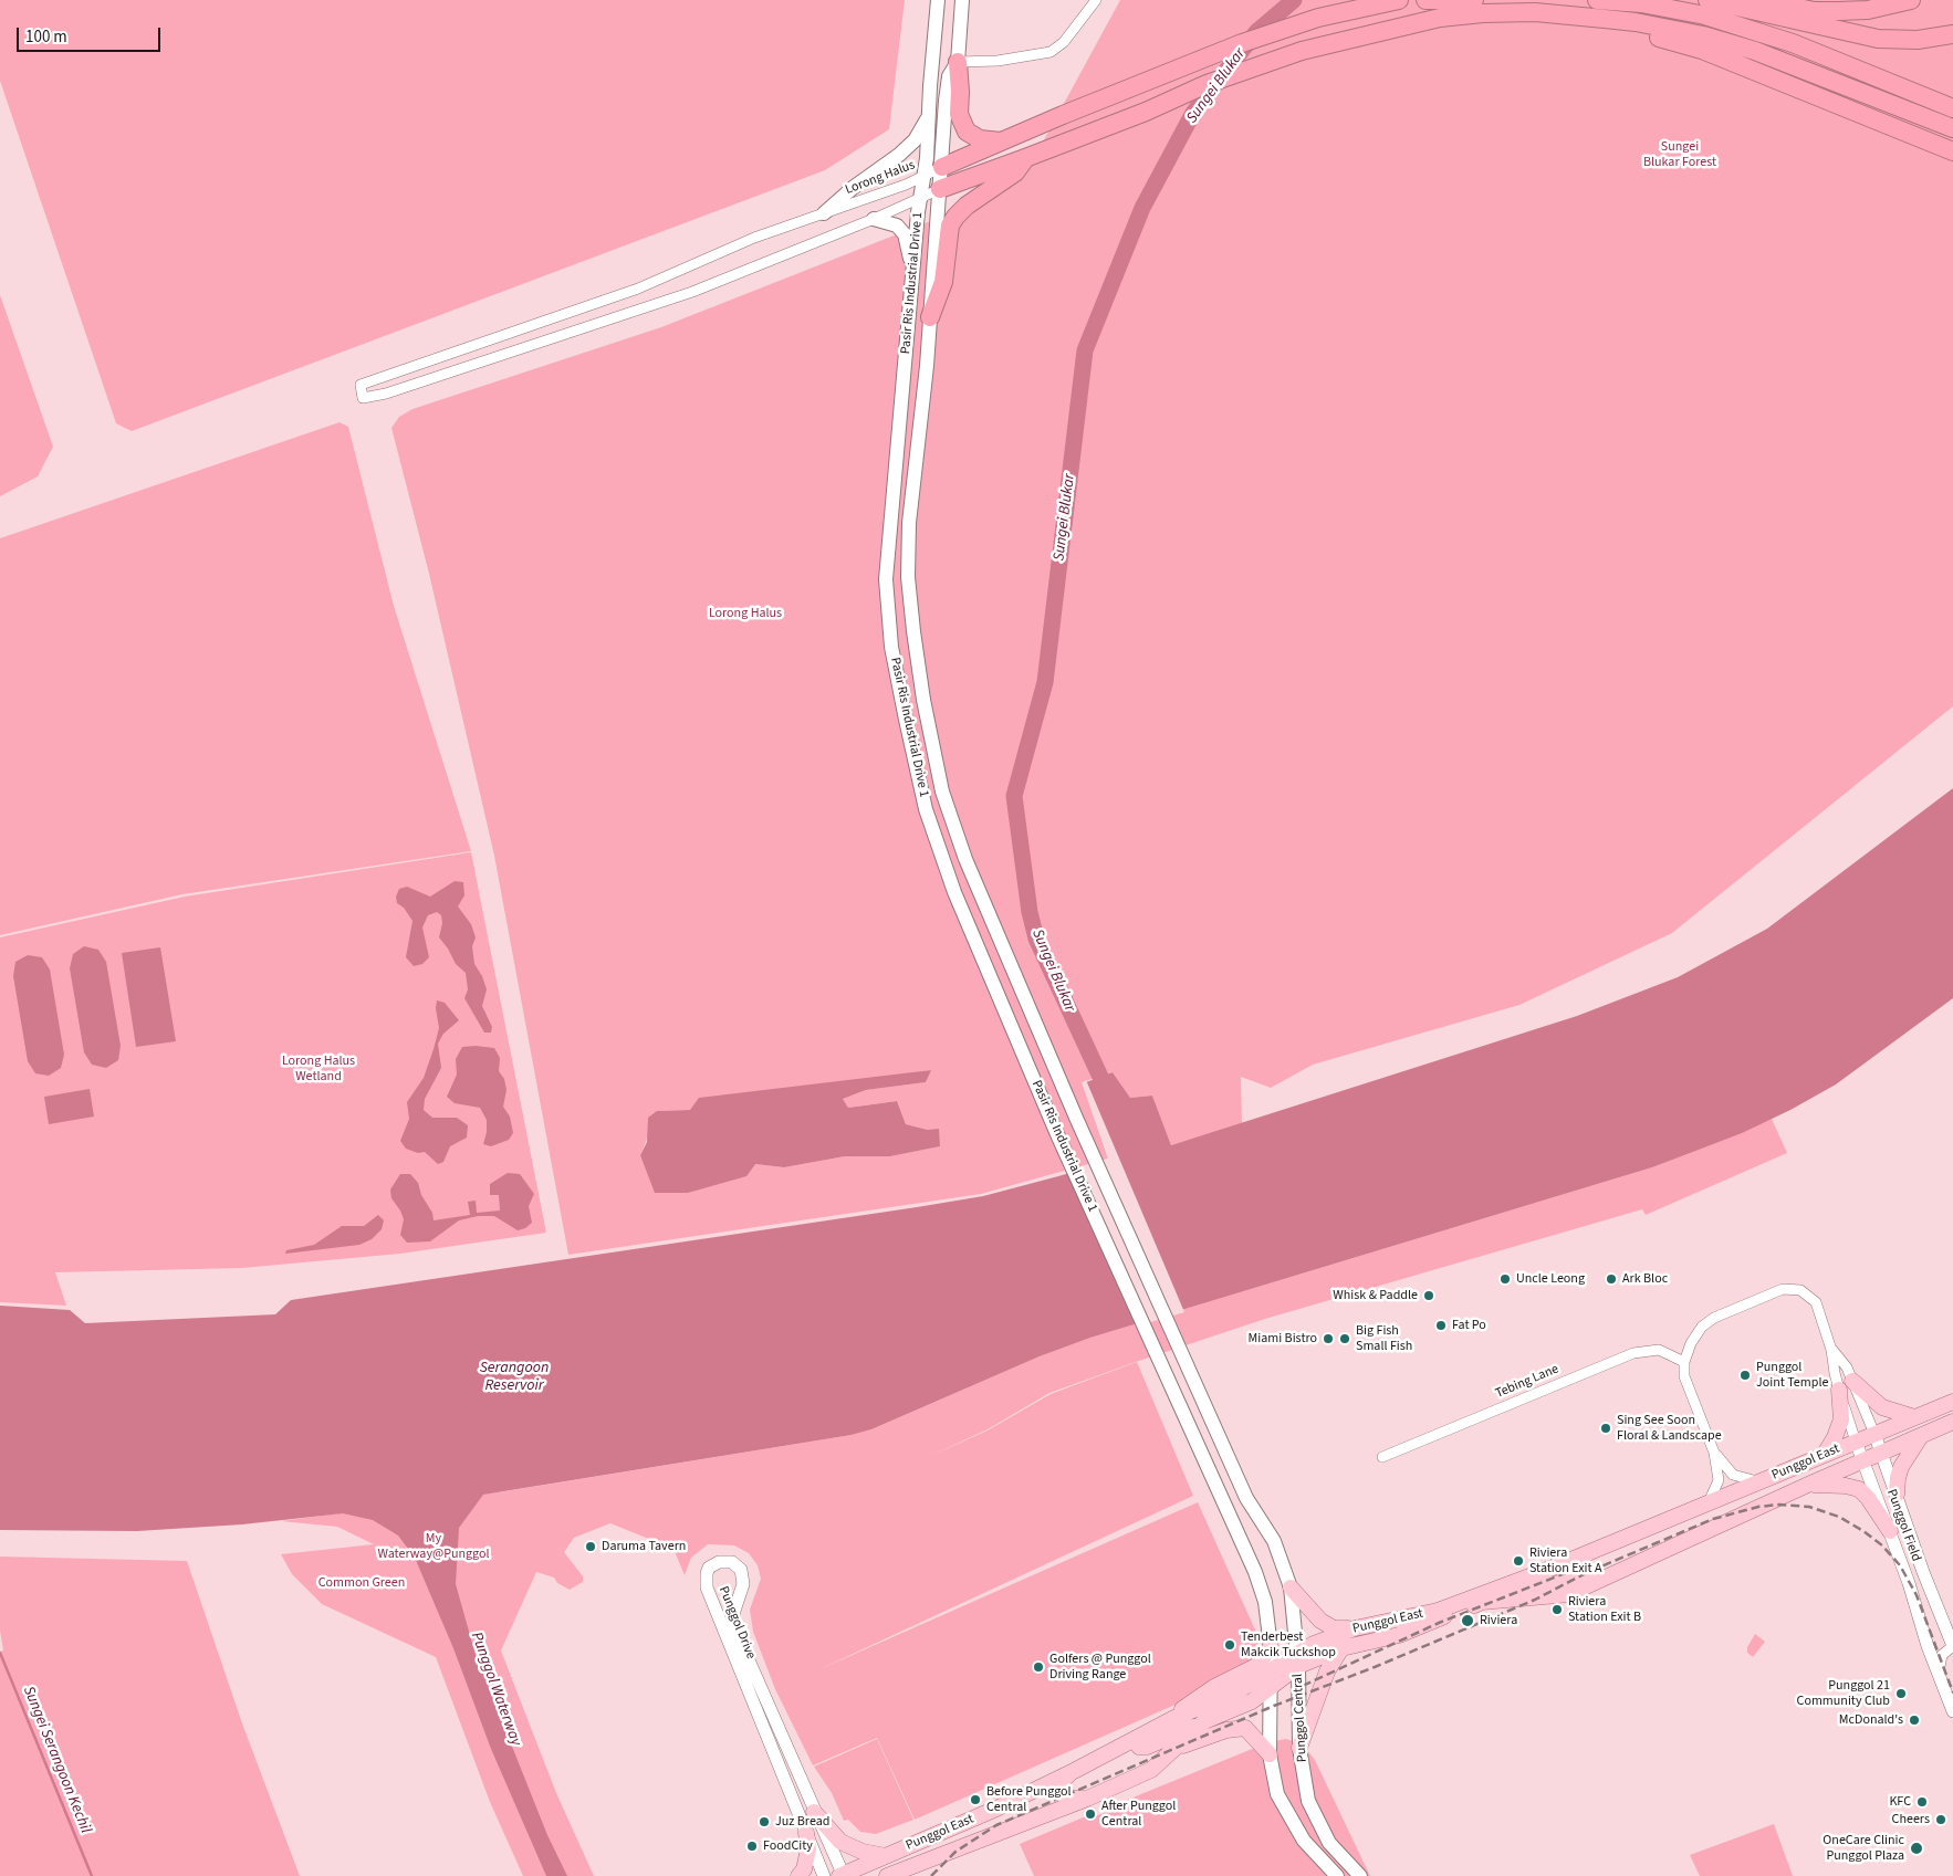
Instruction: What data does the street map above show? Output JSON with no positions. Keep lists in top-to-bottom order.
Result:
{
  "streets": {
    "main road": ["Pasir Ris Industrial Drive 1", "Punggol East", "Punggol Central"],
    "street": [
      "Lorong Halus",
      "Tebing Lane",
      "Punggol Field",
      "Punggol Drive"
    ]
  },
  "crossings": [
    ["Lorong Halus", "Pasir Ris Industrial Drive 1"],
    ["Pasir Ris Industrial Drive 1", "Punggol Central"],
    ["Tebing Lane", "Punggol East"],
    ["Tebing Lane", "Punggol Field"],
    ["Punggol East", "Punggol Field"],
    ["Punggol East", "Punggol Drive"],
    ["Punggol East", "Punggol Central"]
  ],
  "water": [
    "Sungei Blukar",
    "Serangoon Reservoir",
    "Punggol Waterway",
    "Sungei Serangoon Kechil"
  ],
  "parks": [
    "Sungei Blukar Forest",
    "Lorong Halus",
    "Lorong Halus Wetland",
    "My Waterway@Punggol",
    "Common Green"
  ],
  "places": [
    "Uncle Leong",
    "Ark Bloc",
    "Whisk & Paddle",
    "Fat Po",
    "Miami Bistro",
    "Big Fish Small Fish",
    "Punggol Joint Temple",
    "Sing See Soon Floral & Landscape",
    "Daruma Tavern",
    "Riviera Station Exit A",
    "Riviera Station Exit B",
    "Riviera",
    "Tenderbest Makcik Tuckshop",
    "Golfers @ Punggol Driving Range",
    "Punggol 21 Community Club",
    "McDonald's",
    "Before Punggol Central",
    "KFC",
    "After Punggol Central",
    "Cheers",
    "Juz Bread",
    "FoodCity",
    "OneCare Clinic Punggol Plaza"
  ],
  "scale_bar": "100 m"
}
